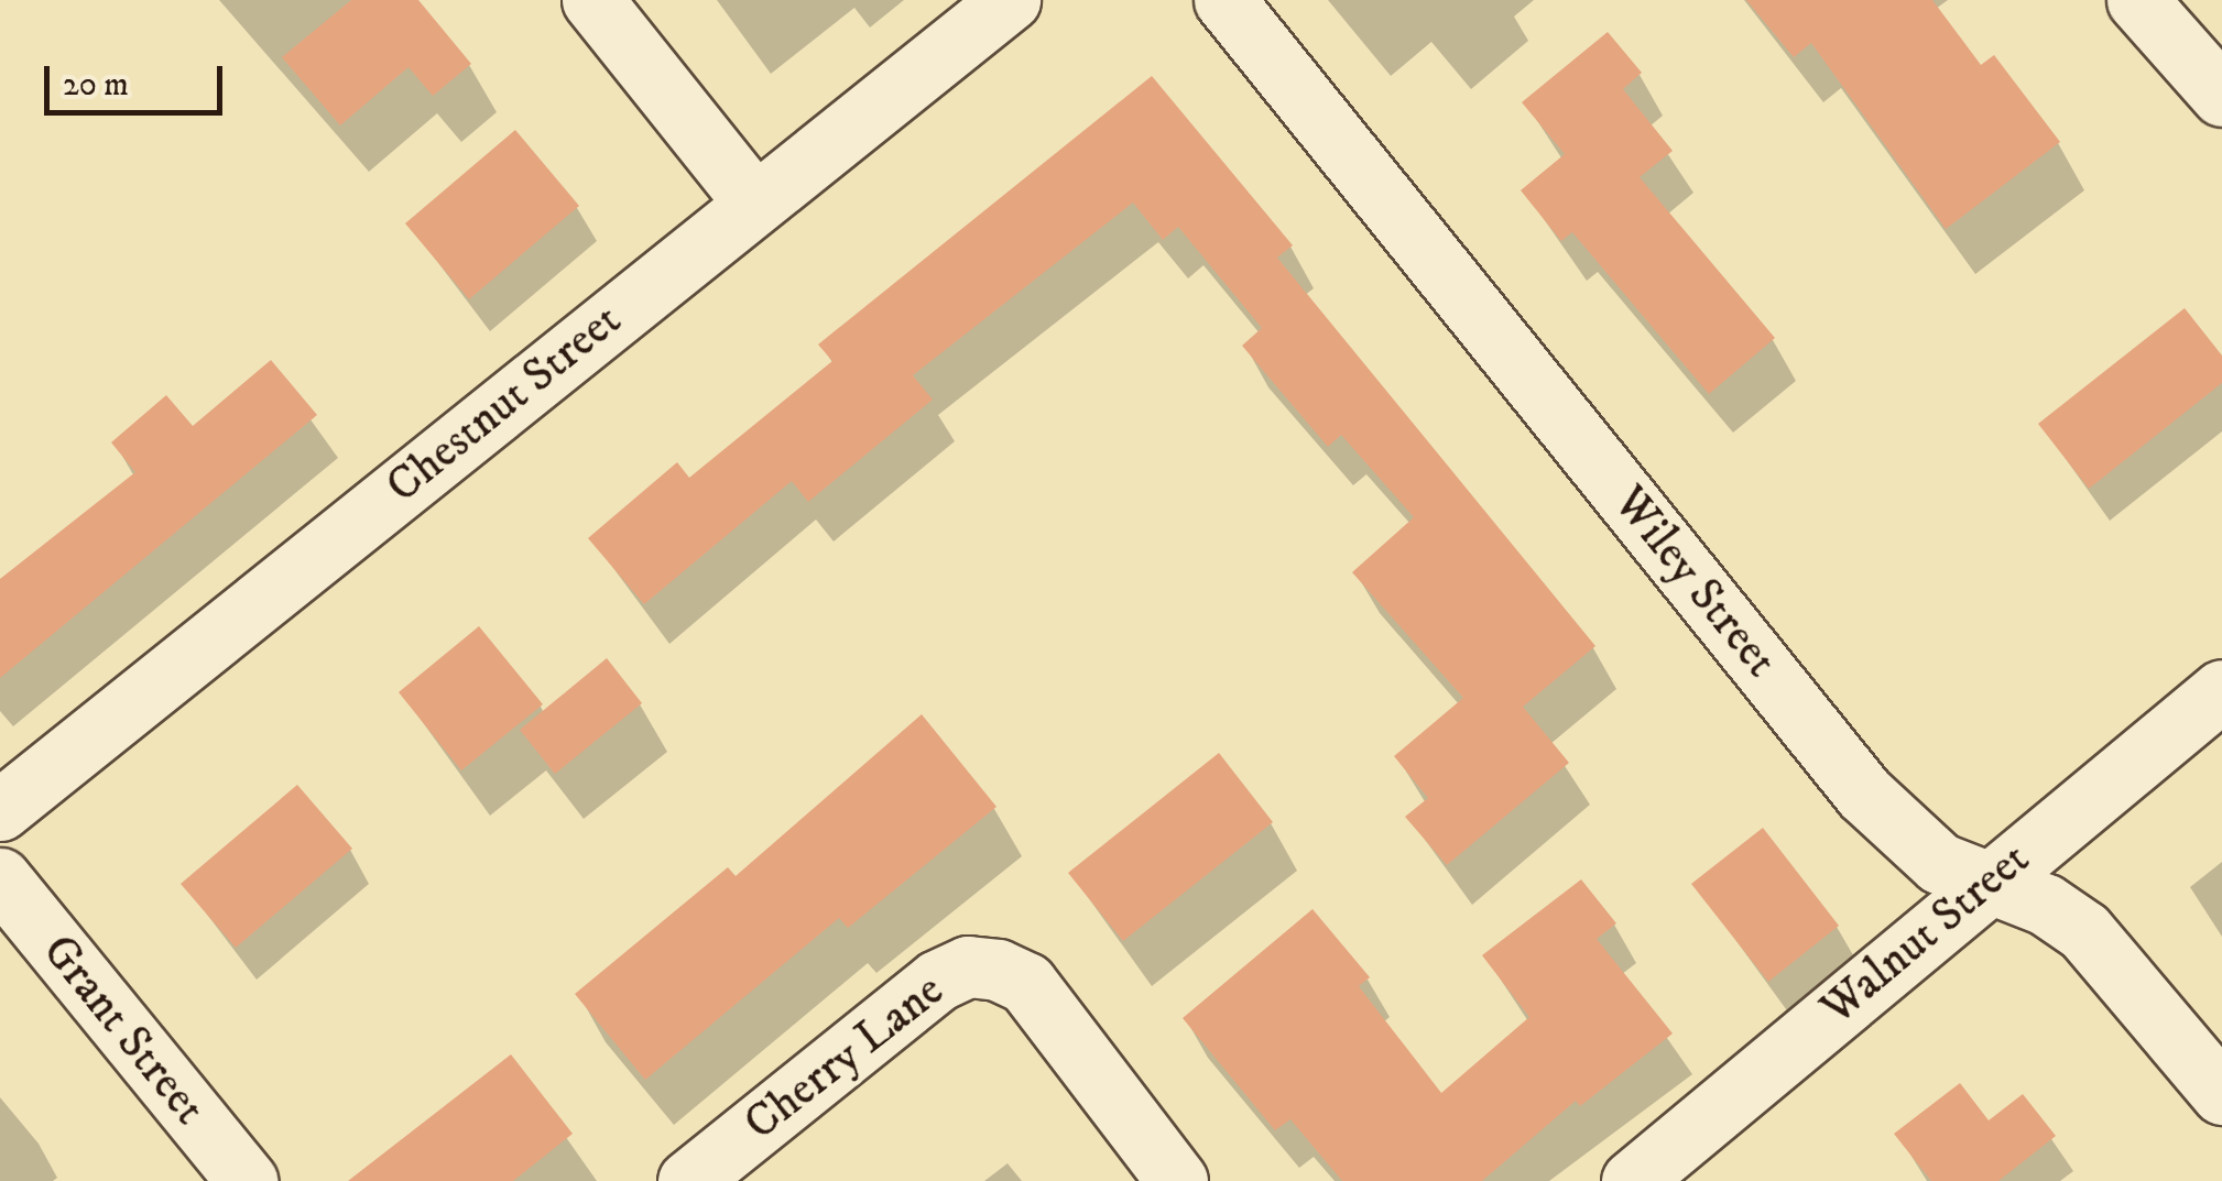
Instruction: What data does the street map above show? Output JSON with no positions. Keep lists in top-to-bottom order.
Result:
{
  "streets": {
    "street": [
      "Chestnut Street",
      "Wiley Street",
      "Walnut Street",
      "Grant Street",
      "Cherry Lane"
    ]
  },
  "crossings": [
    ["Wiley Street", "Walnut Street"]
  ],
  "scale_bar": "20 m"
}
